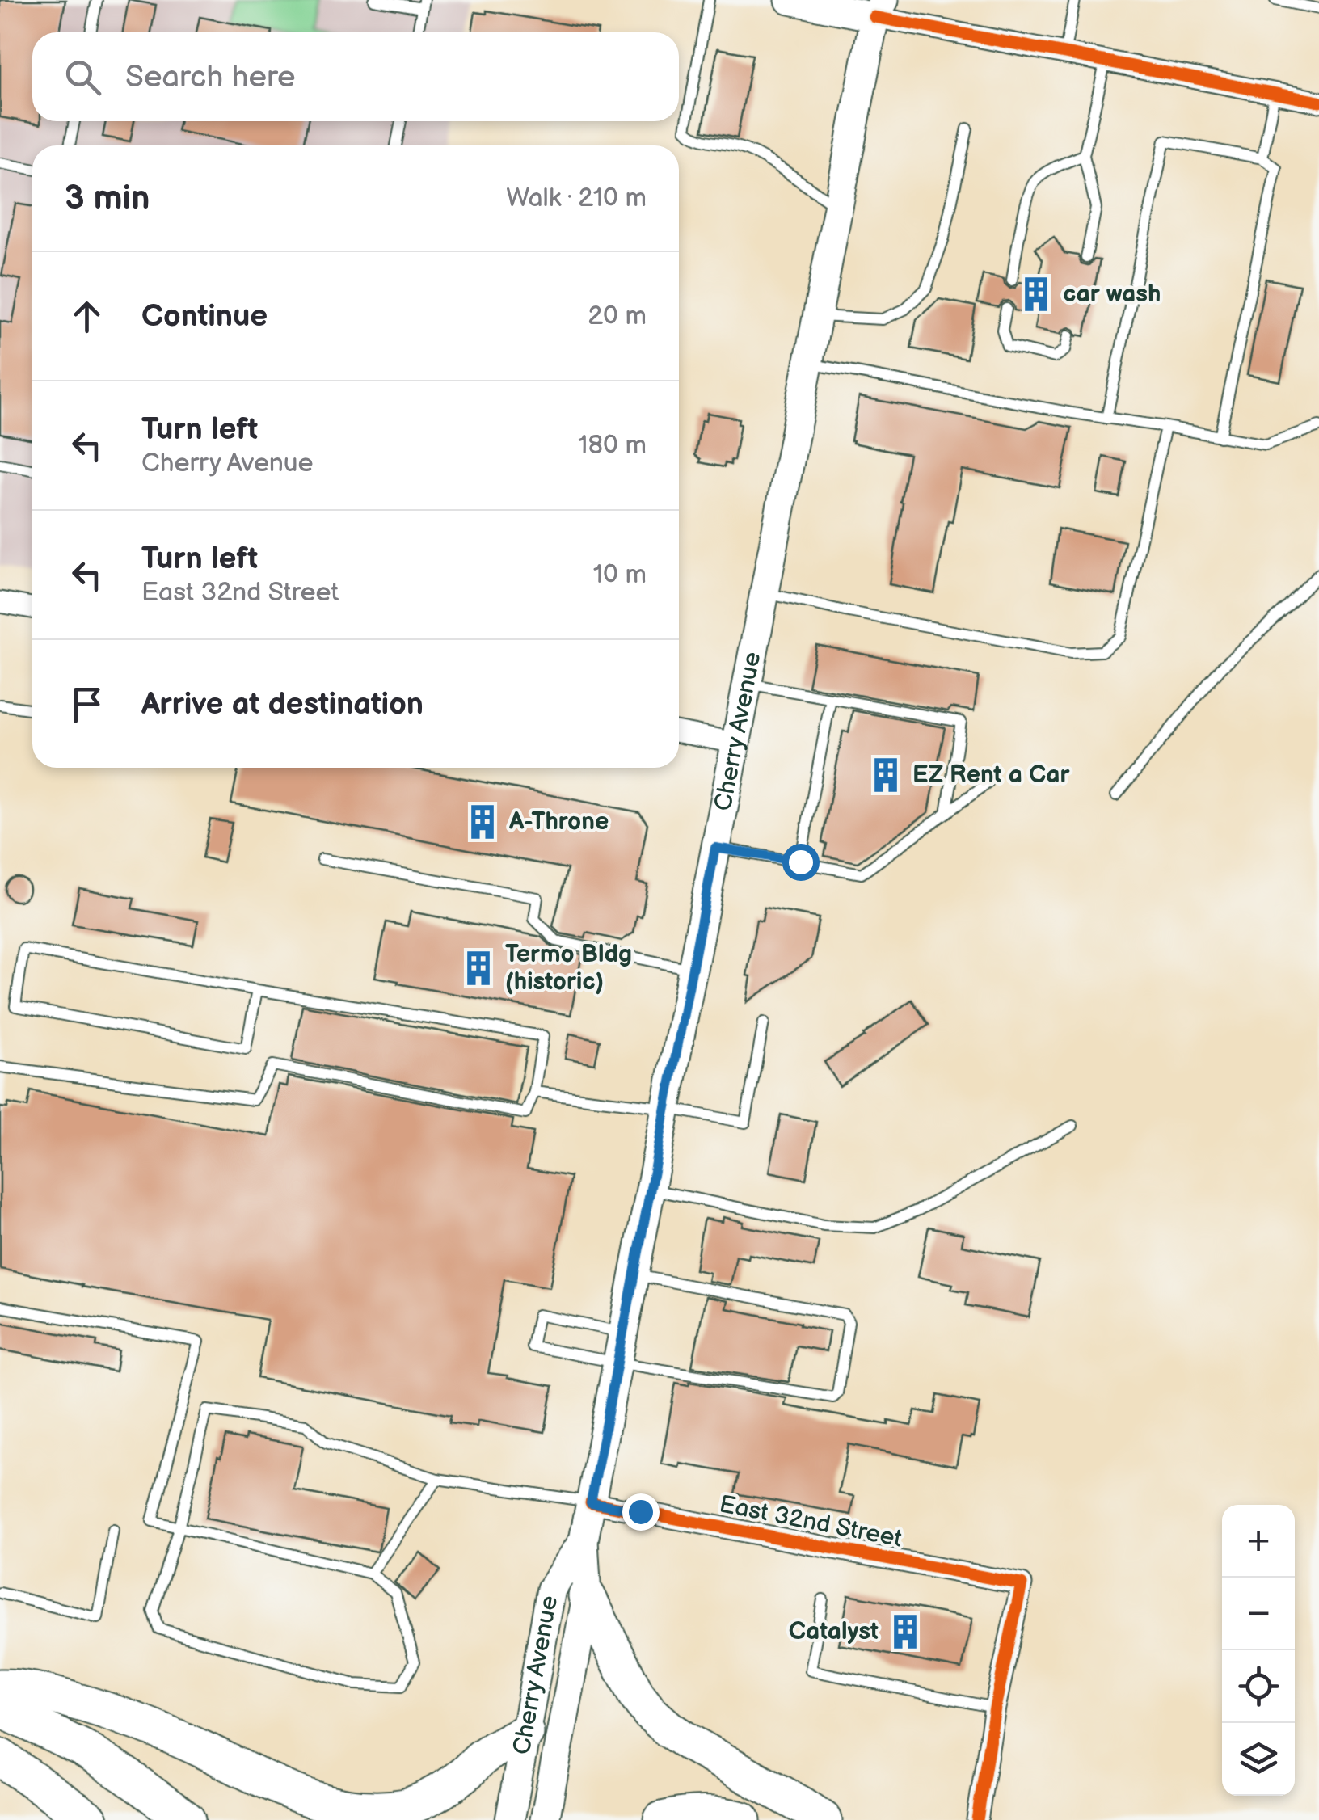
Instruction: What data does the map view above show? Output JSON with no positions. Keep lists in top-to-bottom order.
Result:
{
  "streets": {
    "main road": ["Cherry Avenue"],
    "street": ["East 32nd Street"]
  },
  "crossings": [
    ["Cherry Avenue", "East 32nd Street"]
  ],
  "places": {
    "building": [
      "car wash",
      "EZ Rent a Car",
      "A-Throne",
      "Termo Bldg (historic)",
      "Catalyst"
    ]
  },
  "page": {
    "search": "Search here",
    "heading": ["3 min", "Walk · 210 m"],
    "list": [
      ["Continue", "20 m"],
      ["Turn left", "Cherry Avenue", "180 m"],
      ["Turn left", "East 32nd Street", "10 m"],
      "Arrive at destination"
    ],
    "map_buttons": ["+", "−"]
  }
}
